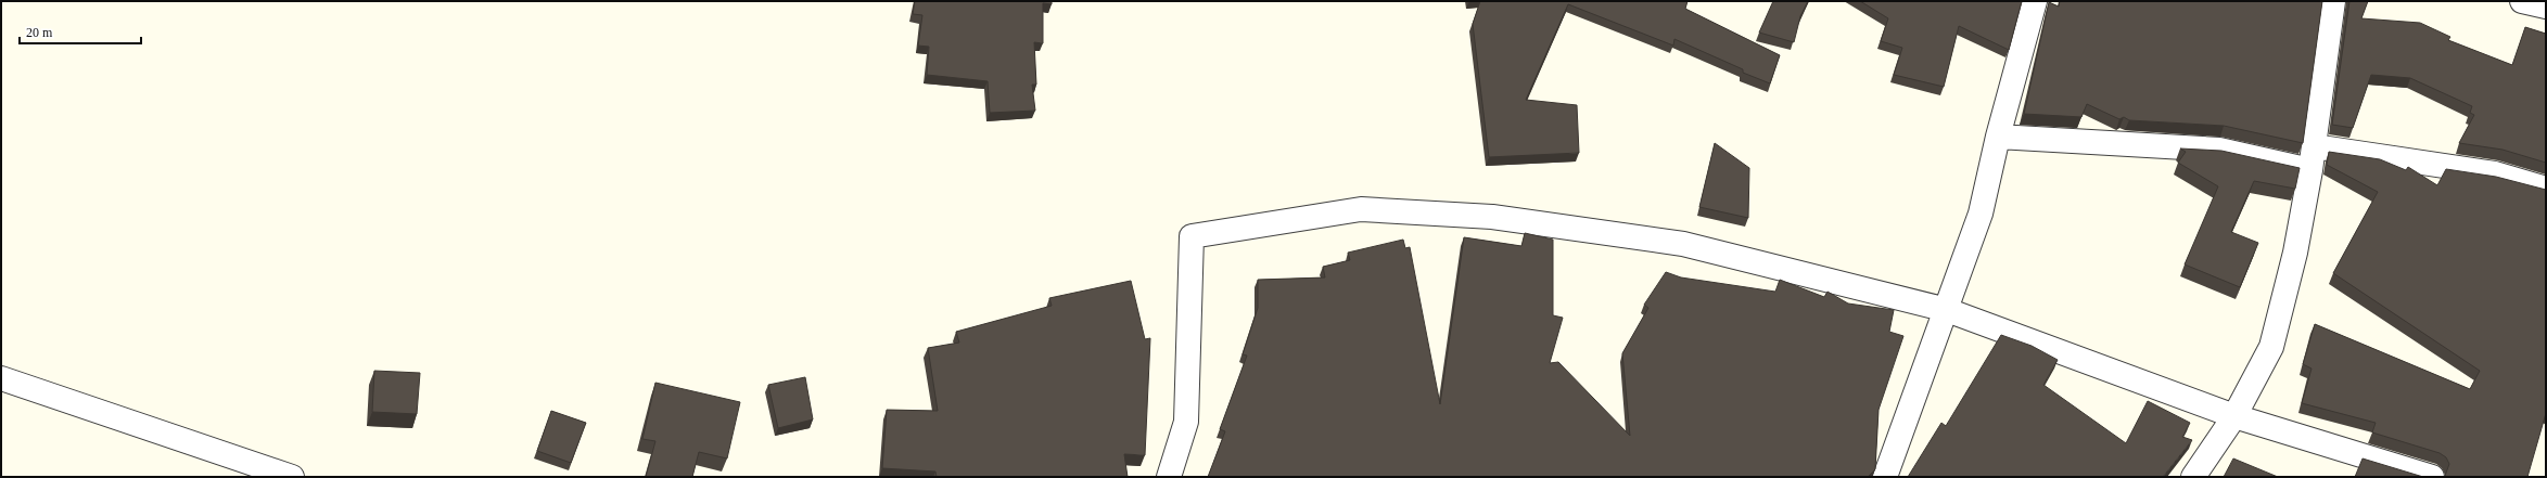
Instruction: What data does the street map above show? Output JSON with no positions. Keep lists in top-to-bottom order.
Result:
{
  "scale_bar": "20 m"
}
